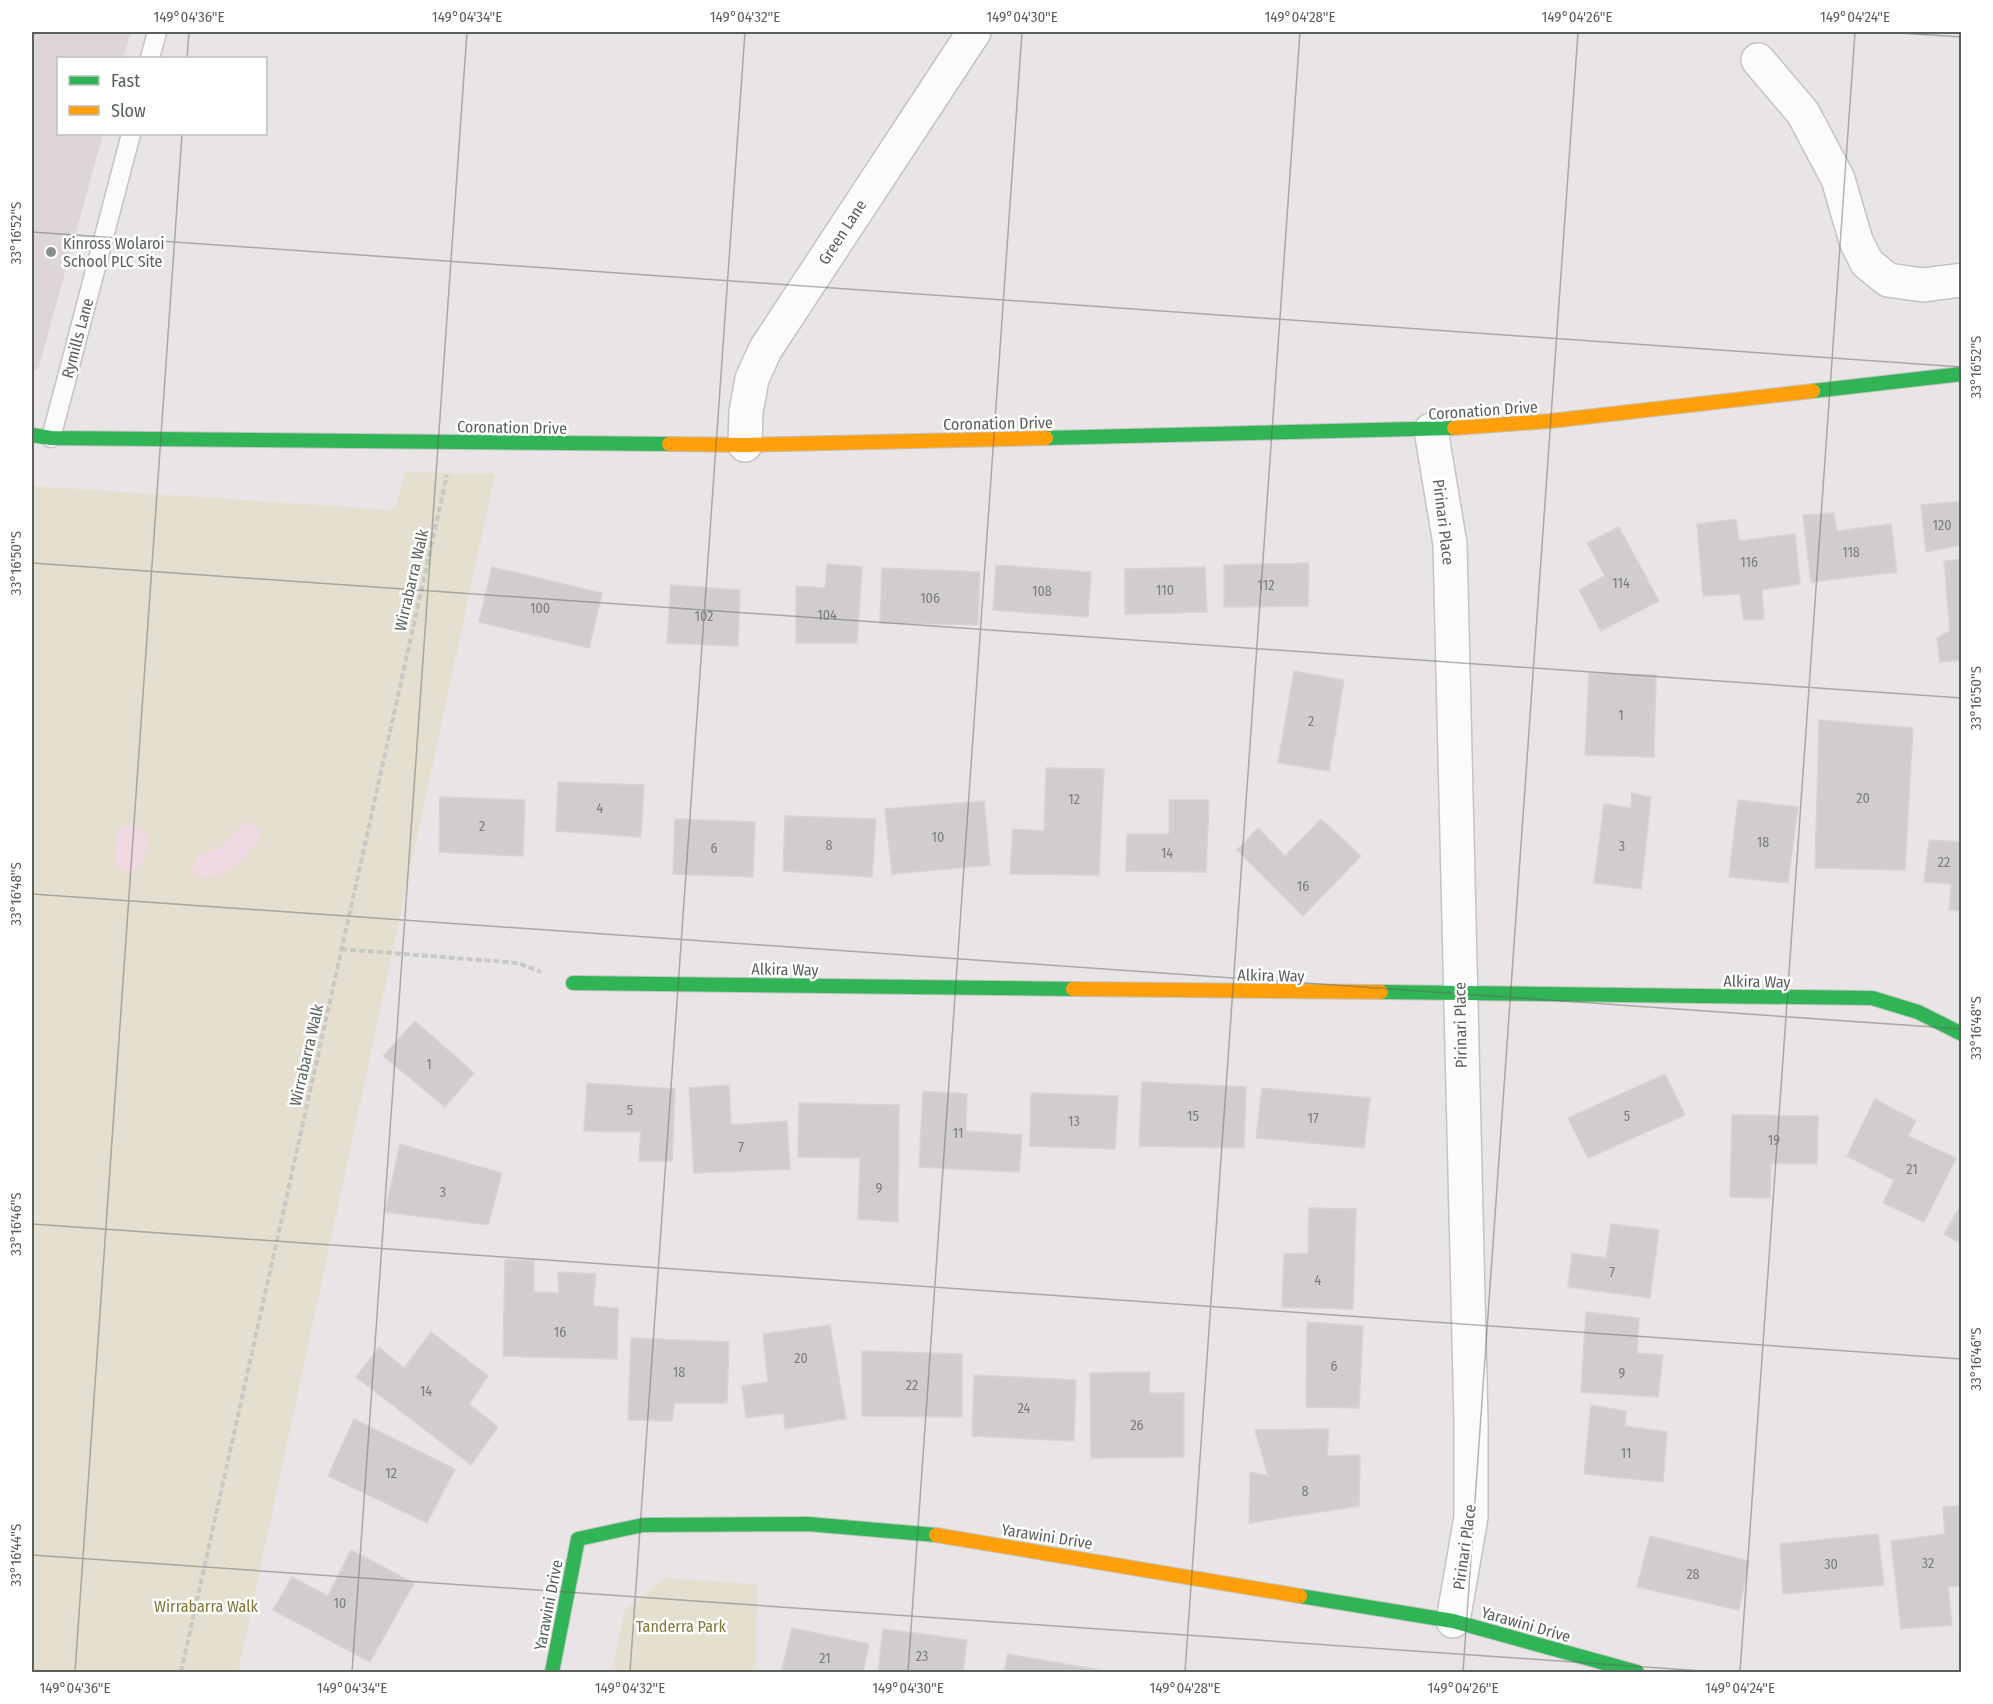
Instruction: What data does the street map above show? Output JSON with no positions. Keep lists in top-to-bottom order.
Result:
{
  "streets": {
    "street": [
      "Green Lane",
      "Coronation Drive",
      "Pirinari Place",
      "Alkira Way",
      "Yarawini Drive"
    ],
    "lane": ["Rymills Lane"],
    "path": ["Wirrabarra Walk"]
  },
  "crossings": [
    ["Green Lane", "Coronation Drive"],
    ["Rymills Lane", "Coronation Drive"],
    ["Coronation Drive", "Pirinari Place"],
    ["Coronation Drive", "Wirrabarra Walk"],
    ["Pirinari Place", "Alkira Way"],
    ["Pirinari Place", "Yarawini Drive"]
  ],
  "parks": ["Wirrabarra Walk", "Tanderra Park"],
  "places": ["Kinross Wolaroi School PLC Site"],
  "house_numbers": [
    "120",
    "118",
    "116",
    "114",
    "112",
    "110",
    "108",
    "106",
    "100",
    "104",
    "102",
    "1",
    "2",
    "20",
    "12",
    "4",
    "2",
    "10",
    "18",
    "8",
    "3",
    "6",
    "14",
    "22",
    "16",
    "1",
    "5",
    "15",
    "5",
    "17",
    "13",
    "11",
    "19",
    "7",
    "21",
    "9",
    "3",
    "7",
    "4",
    "16",
    "20",
    "6",
    "18",
    "9",
    "22",
    "14",
    "24",
    "26",
    "11",
    "12",
    "8",
    "32",
    "30",
    "28",
    "10",
    "23",
    "21"
  ],
  "legend": ["Fast", "Slow"],
  "coordinates": [
    "149°04'36\"E",
    "149°04'34\"E",
    "149°04'32\"E",
    "149°04'30\"E",
    "149°04'28\"E",
    "149°04'26\"E",
    "149°04'24\"E",
    "33°16'52\"S",
    "33°16'50\"S",
    "33°16'48\"S",
    "33°16'46\"S",
    "33°16'44\"S"
  ]
}
